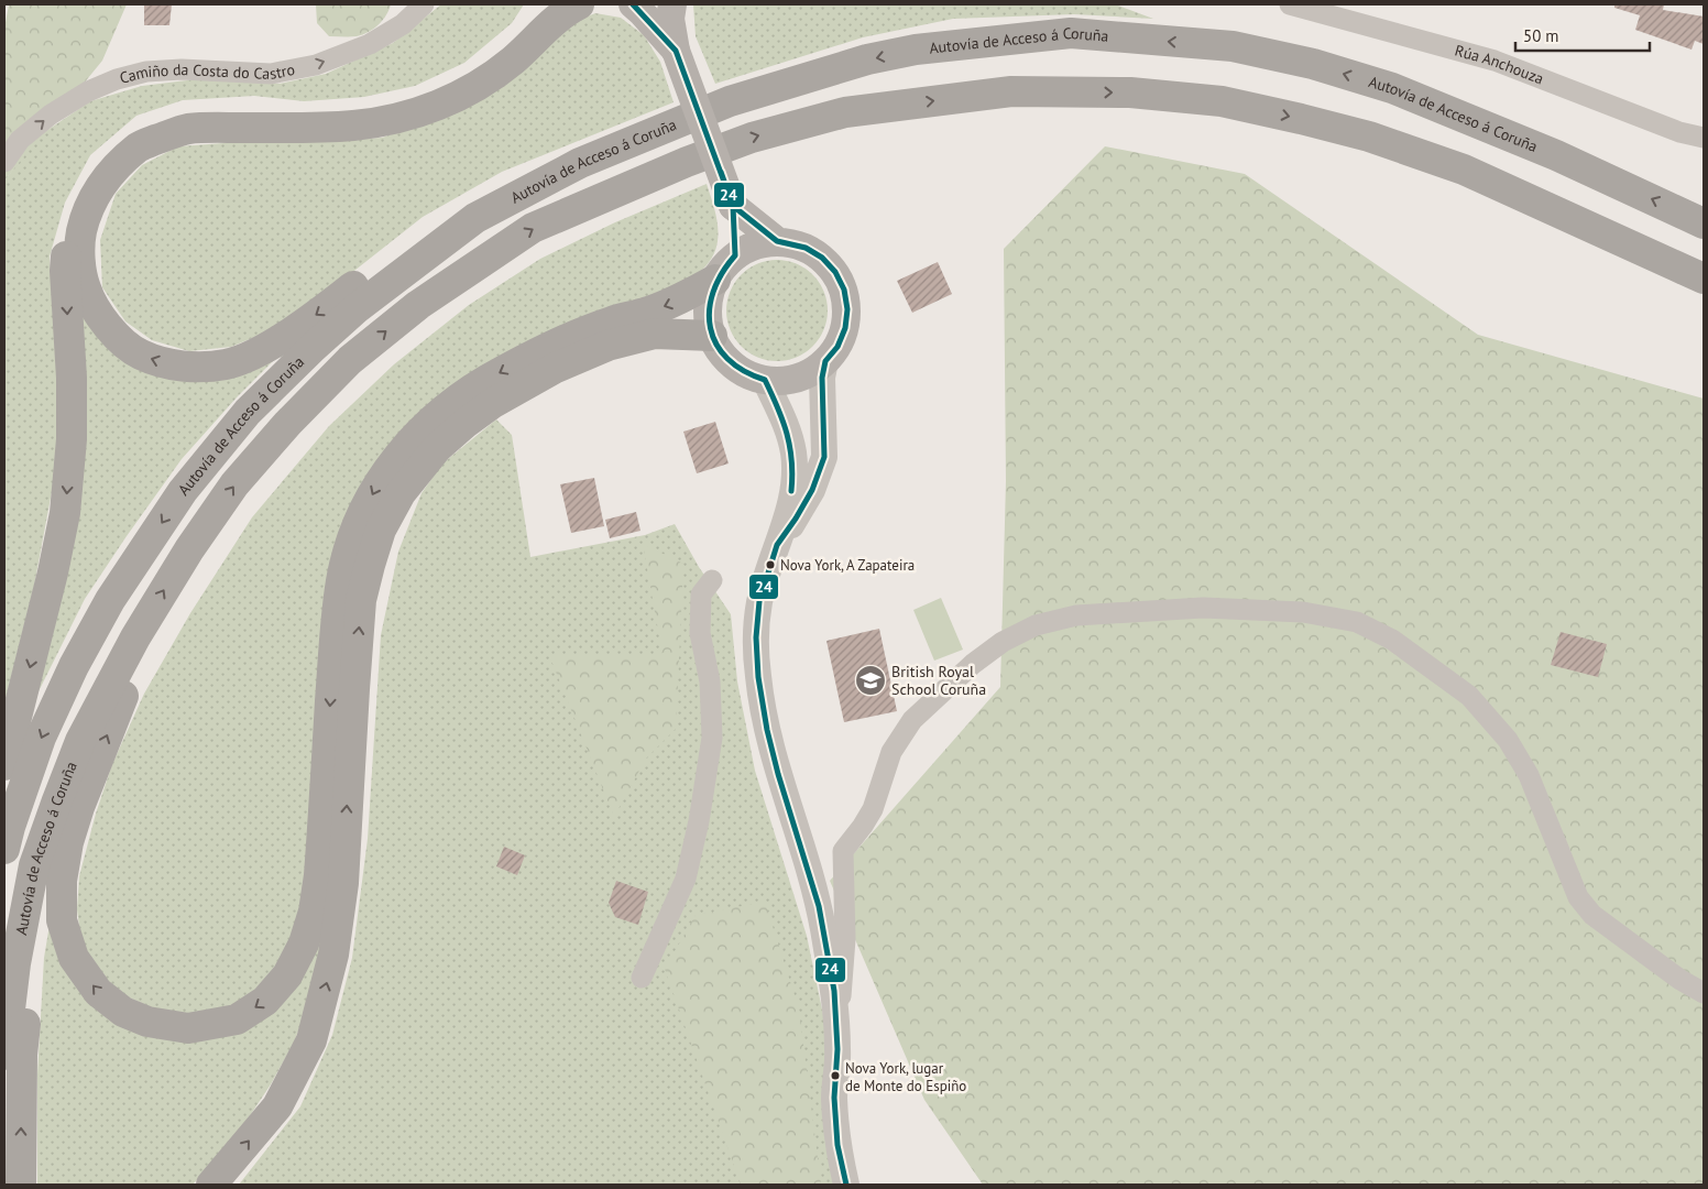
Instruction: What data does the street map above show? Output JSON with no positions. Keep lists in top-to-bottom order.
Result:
{
  "streets": {
    "highway": ["Autovía de Acceso á Coruña"],
    "street": ["Rúa Anchouza", "Camiño da Costa do Castro"]
  },
  "one_way": ["Camiño da Costa do Castro"],
  "places": {
    "other": ["Nova York, A Zapateira", "Nova York, lugar de Monte do Espiño"],
    "school or university": ["British Royal School Coruña"]
  },
  "lines": ["transit line 24"],
  "scale_bar": "50 m"
}
